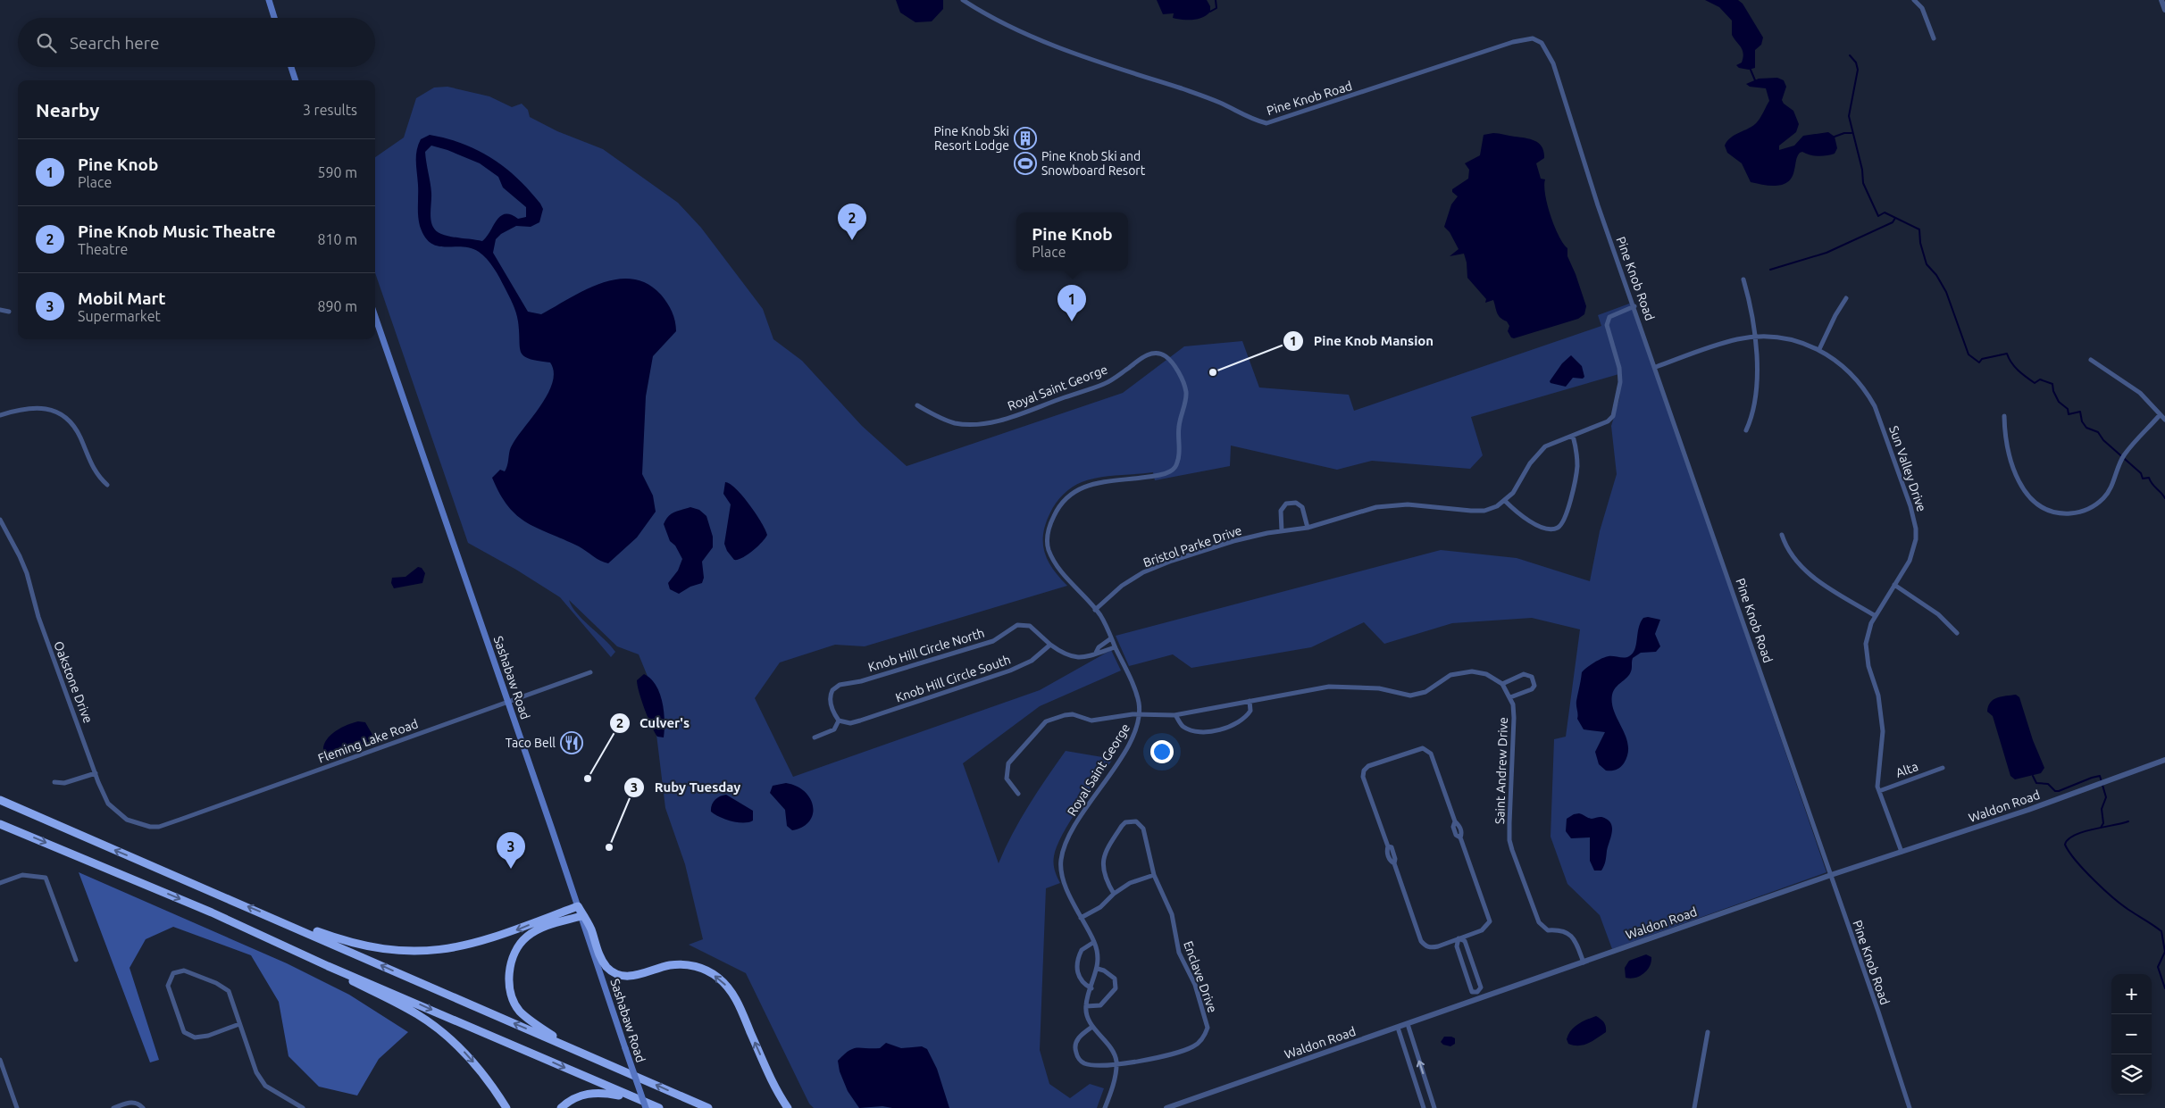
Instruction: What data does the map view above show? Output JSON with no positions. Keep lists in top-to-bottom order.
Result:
{
  "streets": {
    "main road": ["Sashabaw Road"],
    "street": [
      "Pine Knob Road",
      "Royal Saint George",
      "Sun Valley Drive",
      "Bristol Parke Drive",
      "Knob Hill Circle North",
      "Knob Hill Circle South",
      "Oakstone Drive",
      "Fleming Lake Road",
      "Alta",
      "Saint Andrew Drive",
      "Waldon Road",
      "Enclave Drive"
    ]
  },
  "crossings": [
    ["Pine Knob Road", "Sun Valley Drive"],
    ["Pine Knob Road", "Bristol Parke Drive"],
    ["Pine Knob Road", "Waldon Road"],
    ["Royal Saint George", "Bristol Parke Drive"],
    ["Sun Valley Drive", "Alta"],
    ["Sun Valley Drive", "Waldon Road"],
    ["Knob Hill Circle North", "Knob Hill Circle South"],
    ["Sashabaw Road", "Fleming Lake Road"],
    ["Oakstone Drive", "Fleming Lake Road"],
    ["Saint Andrew Drive", "Waldon Road"]
  ],
  "places": {
    "building": ["Pine Knob Ski Resort Lodge"],
    "sports": ["Pine Knob Ski and Snowboard Resort"],
    "other": ["Pine Knob Mansion", "Culver's", "Ruby Tuesday"],
    "restaurant": ["Taco Bell"]
  },
  "page": {
    "search": "Search here",
    "heading": ["Nearby", "3 results"],
    "list": [
      {
        "mark": "1",
        "name": "Pine Knob",
        "note": "Place",
        "value": "590 m"
      },
      {
        "mark": "2",
        "name": "Pine Knob Music Theatre",
        "note": "Theatre",
        "value": "810 m"
      },
      {
        "mark": "3",
        "name": "Mobil Mart",
        "note": "Supermarket",
        "value": "890 m"
      }
    ],
    "pins": ["2", "1", "3"],
    "popup": ["Pine Knob", "Place"],
    "map_buttons": ["+", "−"]
  }
}
